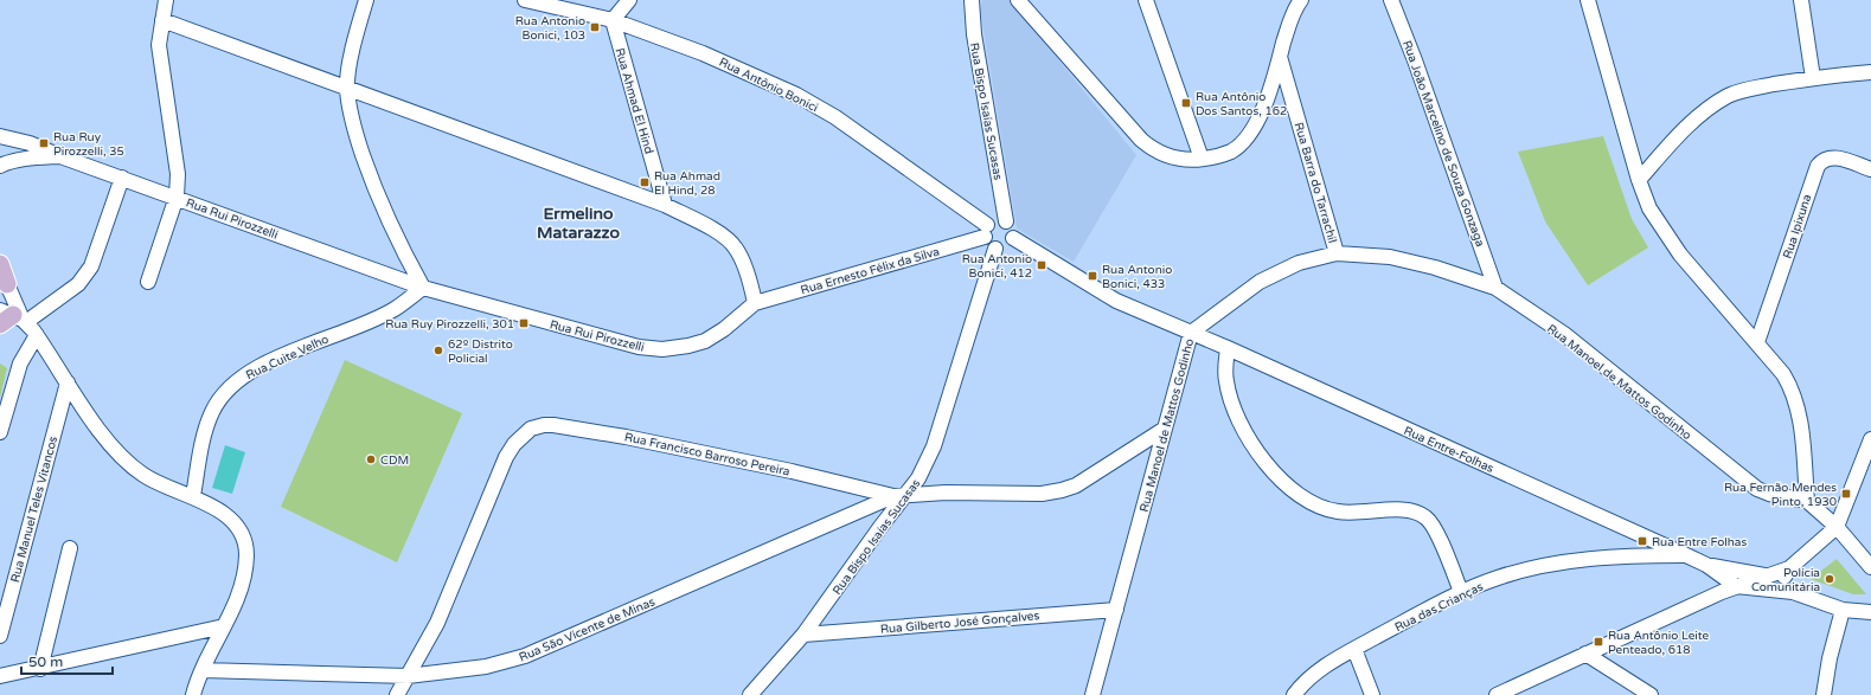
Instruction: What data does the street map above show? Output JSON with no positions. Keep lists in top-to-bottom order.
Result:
{
  "streets": {
    "street": [
      "Rua Antônio Bonici",
      "Rua Ahmad El Hind",
      "Rua Bispo Isaías Sucasas",
      "Rua João Marcelino de Souza Gonzaga",
      "Rua Barra do Tarrachil",
      "Rua Rui Pirozzelli",
      "Rua Ipixuna",
      "Rua Ernesto Félix da Silva",
      "Rua Cuite Velho",
      "Rua Manoel de Mattos Godinho",
      "Rua Entre-Folhas",
      "Rua Francisco Barroso Pereira",
      "Rua Manuel Teles Vitancos",
      "Rua das Crianças",
      "Rua Gilberto José Gonçalves",
      "Rua São Vicente de Minas"
    ]
  },
  "crossings": [
    ["Rua Antônio Bonici", "Rua Ahmad El Hind"],
    ["Rua Antônio Bonici", "Rua Bispo Isaías Sucasas"],
    ["Rua Antônio Bonici", "Rua Ernesto Félix da Silva"],
    ["Rua Bispo Isaías Sucasas", "Rua Ernesto Félix da Silva"],
    ["Rua Bispo Isaías Sucasas", "Rua Francisco Barroso Pereira"],
    ["Rua Bispo Isaías Sucasas", "Rua Gilberto José Gonçalves"],
    ["Rua Bispo Isaías Sucasas", "Rua São Vicente de Minas"],
    ["Rua João Marcelino de Souza Gonzaga", "Rua Manoel de Mattos Godinho"],
    ["Rua Barra do Tarrachil", "Rua Manoel de Mattos Godinho"],
    ["Rua Rui Pirozzelli", "Rua Ernesto Félix da Silva"],
    ["Rua Rui Pirozzelli", "Rua Cuite Velho"],
    ["Rua Manoel de Mattos Godinho", "Rua Entre-Folhas"],
    ["Rua Manoel de Mattos Godinho", "Rua Francisco Barroso Pereira"],
    ["Rua Manoel de Mattos Godinho", "Rua Gilberto José Gonçalves"],
    ["Rua Entre-Folhas", "Rua das Crianças"],
    ["Rua Francisco Barroso Pereira", "Rua São Vicente de Minas"]
  ],
  "districts": ["Ermelino Matarazzo"],
  "places": {
    "transit": [
      "Rua Antonio Bonici, 103",
      "Rua Antônio Dos Santos, 162",
      "Rua Ruy Pirozzelli, 35",
      "Rua Ahmad El Hind, 28",
      "Rua Antonio Bonici, 412",
      "Rua Antonio Bonici, 433",
      "Rua Ruy Pirozzelli, 301",
      "Rua Fernão Mendes Pinto, 1930",
      "Rua Entre Folhas",
      "Rua Antônio Leite Penteado, 618"
    ],
    "other": ["62º Distrito Policial", "CDM", "Polícia Comunitária"]
  },
  "scale_bar": "50 m"
}
